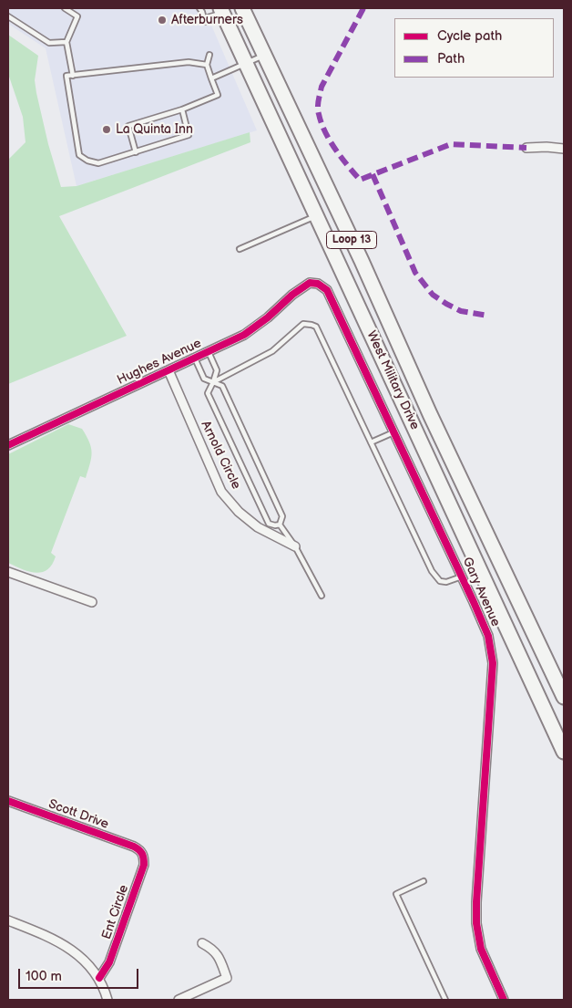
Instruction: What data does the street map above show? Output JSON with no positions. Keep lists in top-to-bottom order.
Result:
{
  "streets": {
    "main road": ["Loop 13", "West Military Drive"],
    "street": [
      "Hughes Avenue",
      "Arnold Circle",
      "Gary Avenue",
      "Scott Drive",
      "Ent Circle"
    ]
  },
  "crossings": [
    ["Hughes Avenue", "Arnold Circle"],
    ["Hughes Avenue", "Gary Avenue"],
    ["Scott Drive", "Ent Circle"]
  ],
  "places": ["Afterburners", "La Quinta Inn"],
  "legend": ["Cycle path", "Path"],
  "scale_bar": "100 m"
}
